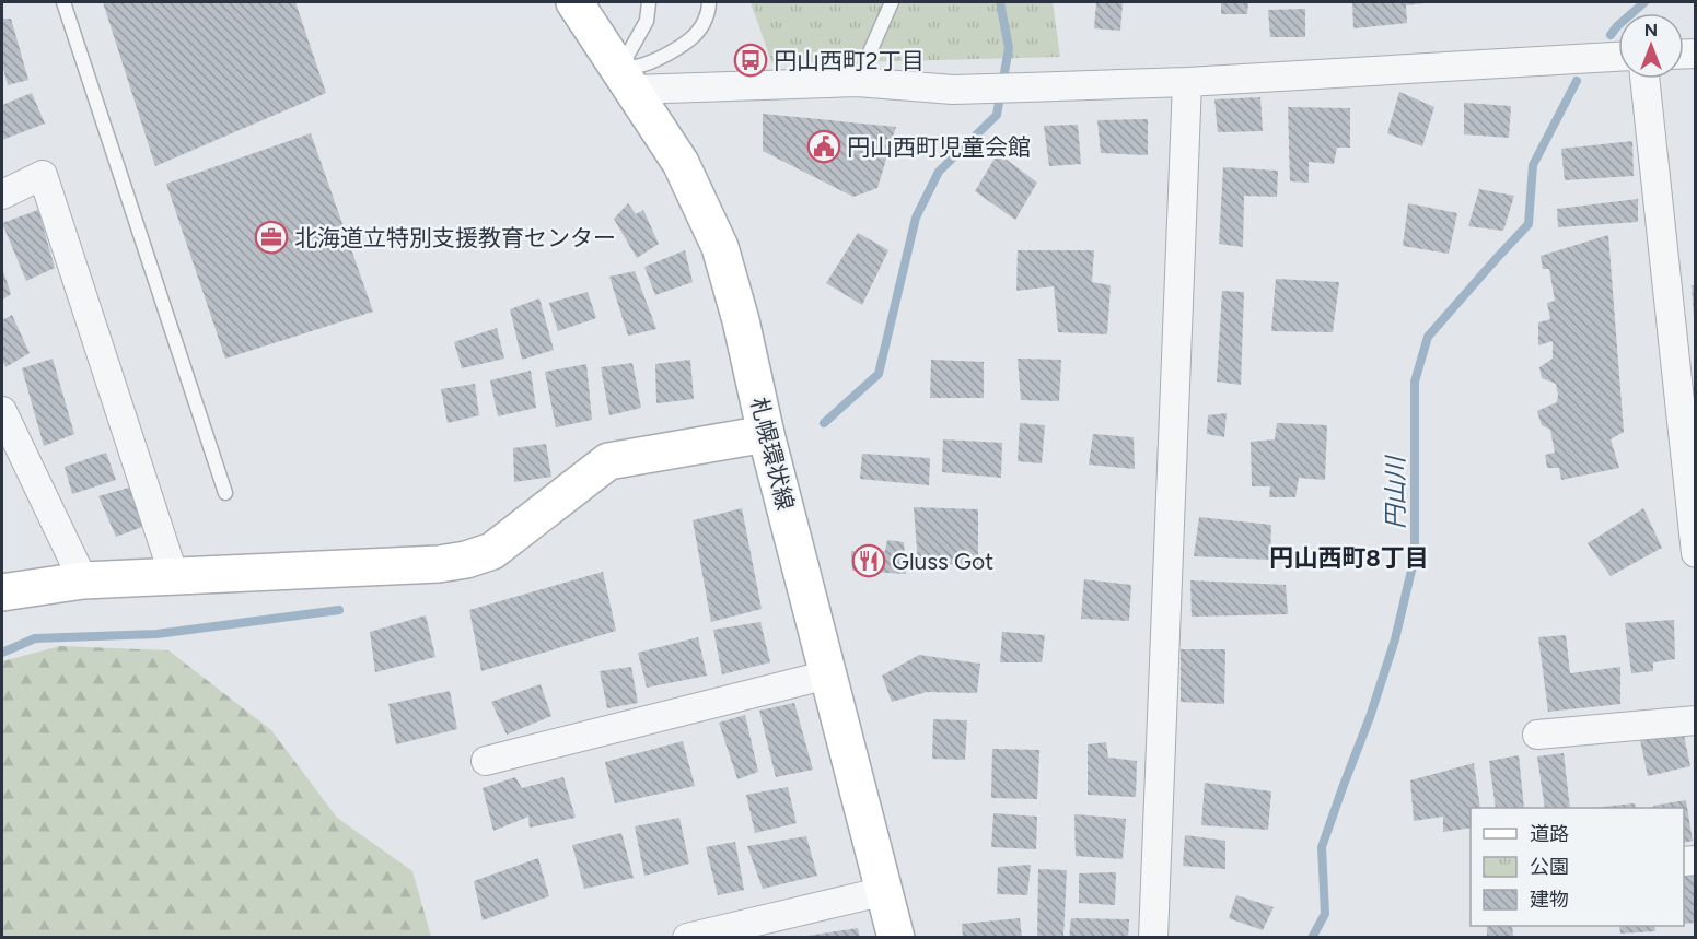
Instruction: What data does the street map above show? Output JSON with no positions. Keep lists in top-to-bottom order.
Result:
{
  "streets": {
    "main road": ["札幌環状線"]
  },
  "districts": ["円山西町8丁目"],
  "water": ["円山川"],
  "places": {
    "bus stop": ["円山西町2丁目"],
    "public building": ["円山西町児童会館"],
    "office": ["北海道立特別支援教育センター"],
    "restaurant": ["Gluss Got"]
  },
  "legend": ["道路", "公園", "建物"],
  "north": "top"
}
